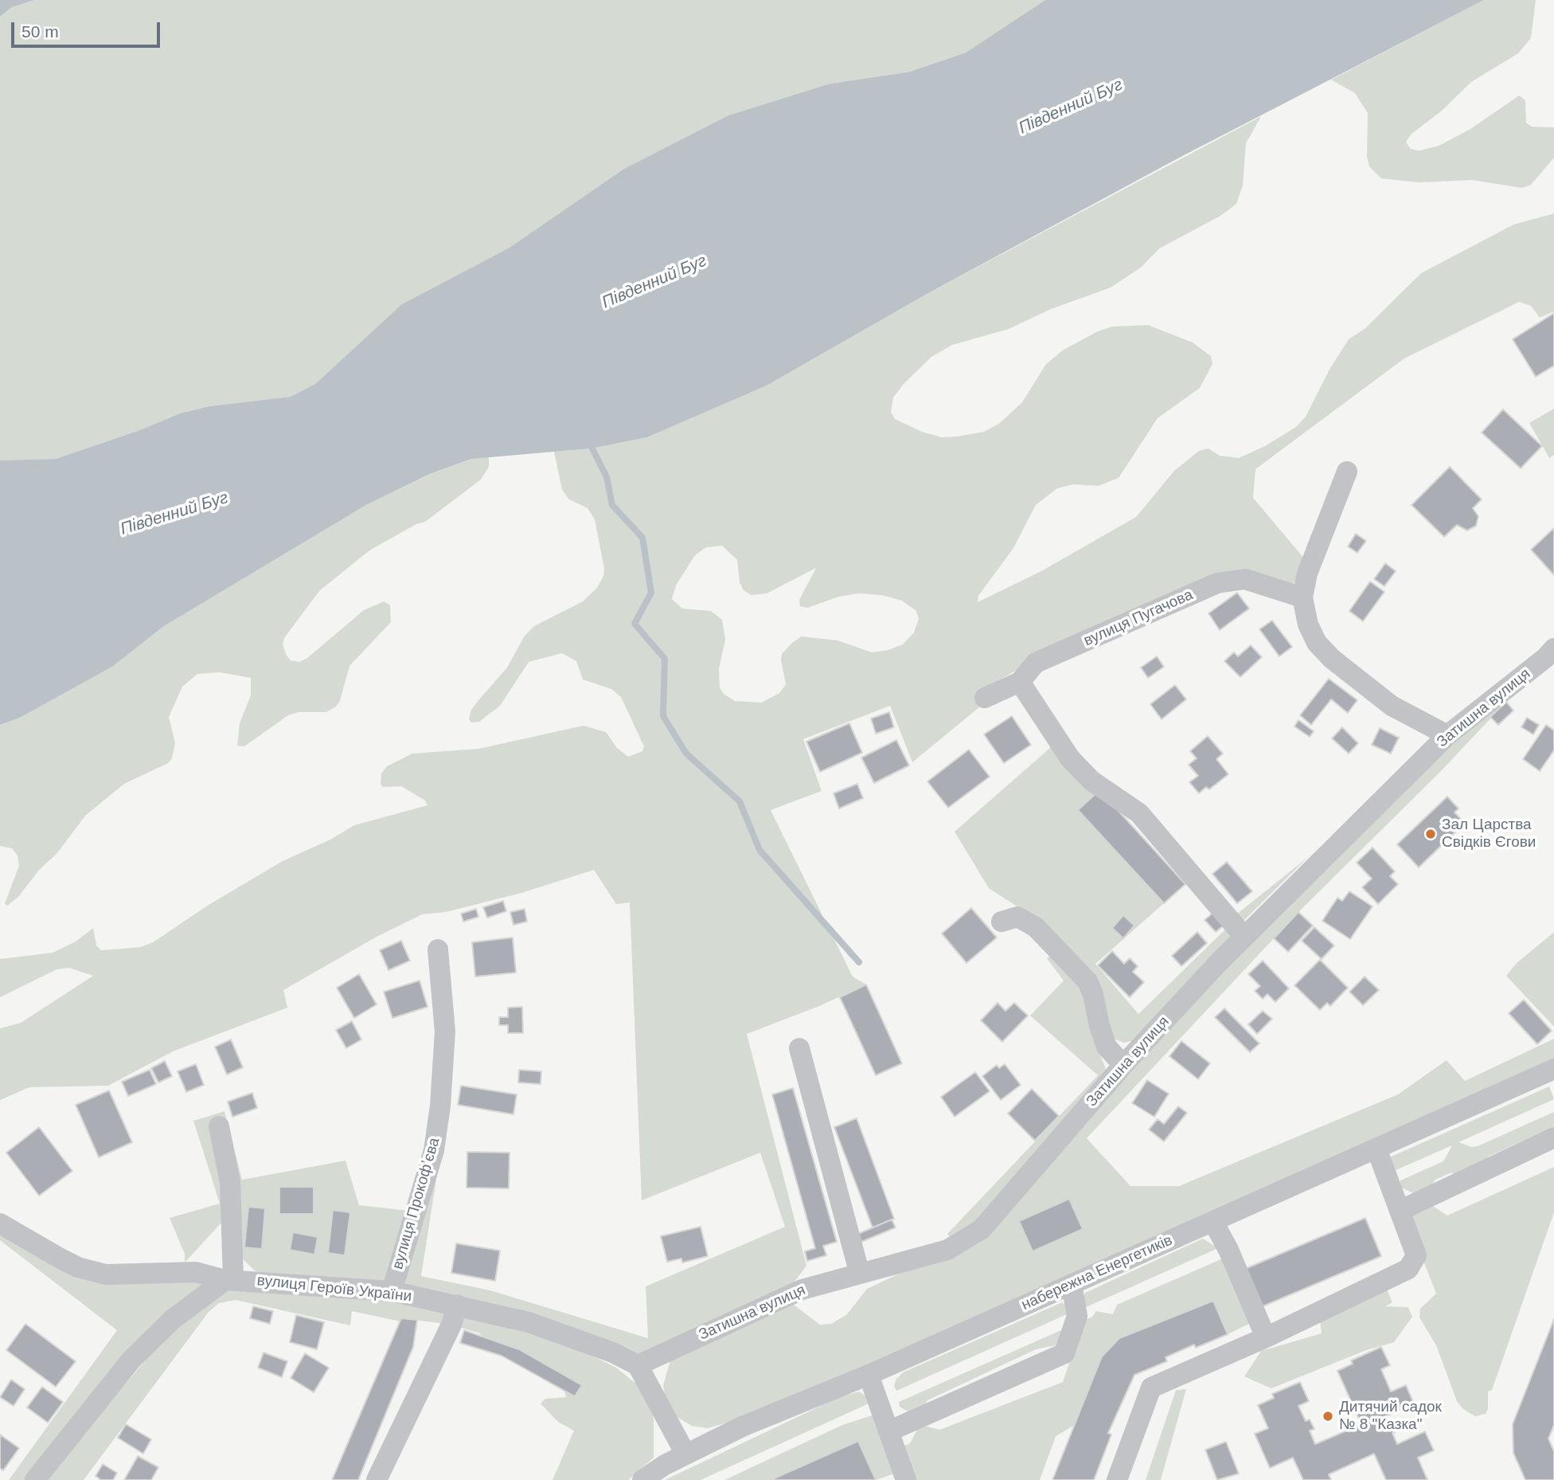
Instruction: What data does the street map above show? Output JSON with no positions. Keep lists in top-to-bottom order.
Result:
{
  "streets": {
    "street": [
      "вулиця Пугачова",
      "Затишна вулиця",
      "вулиця Прокофʼєва",
      "набережна Енергетиків",
      "вулиця Героїв України"
    ]
  },
  "crossings": [
    ["Затишна вулиця", "вулиця Героїв України"],
    ["вулиця Прокофʼєва", "вулиця Героїв України"]
  ],
  "water": ["Південний Буг"],
  "places": ["Зал Царства Свідків Єгови", "Дитячий садок № 8 \"Казка\""],
  "scale_bar": "50 m"
}
